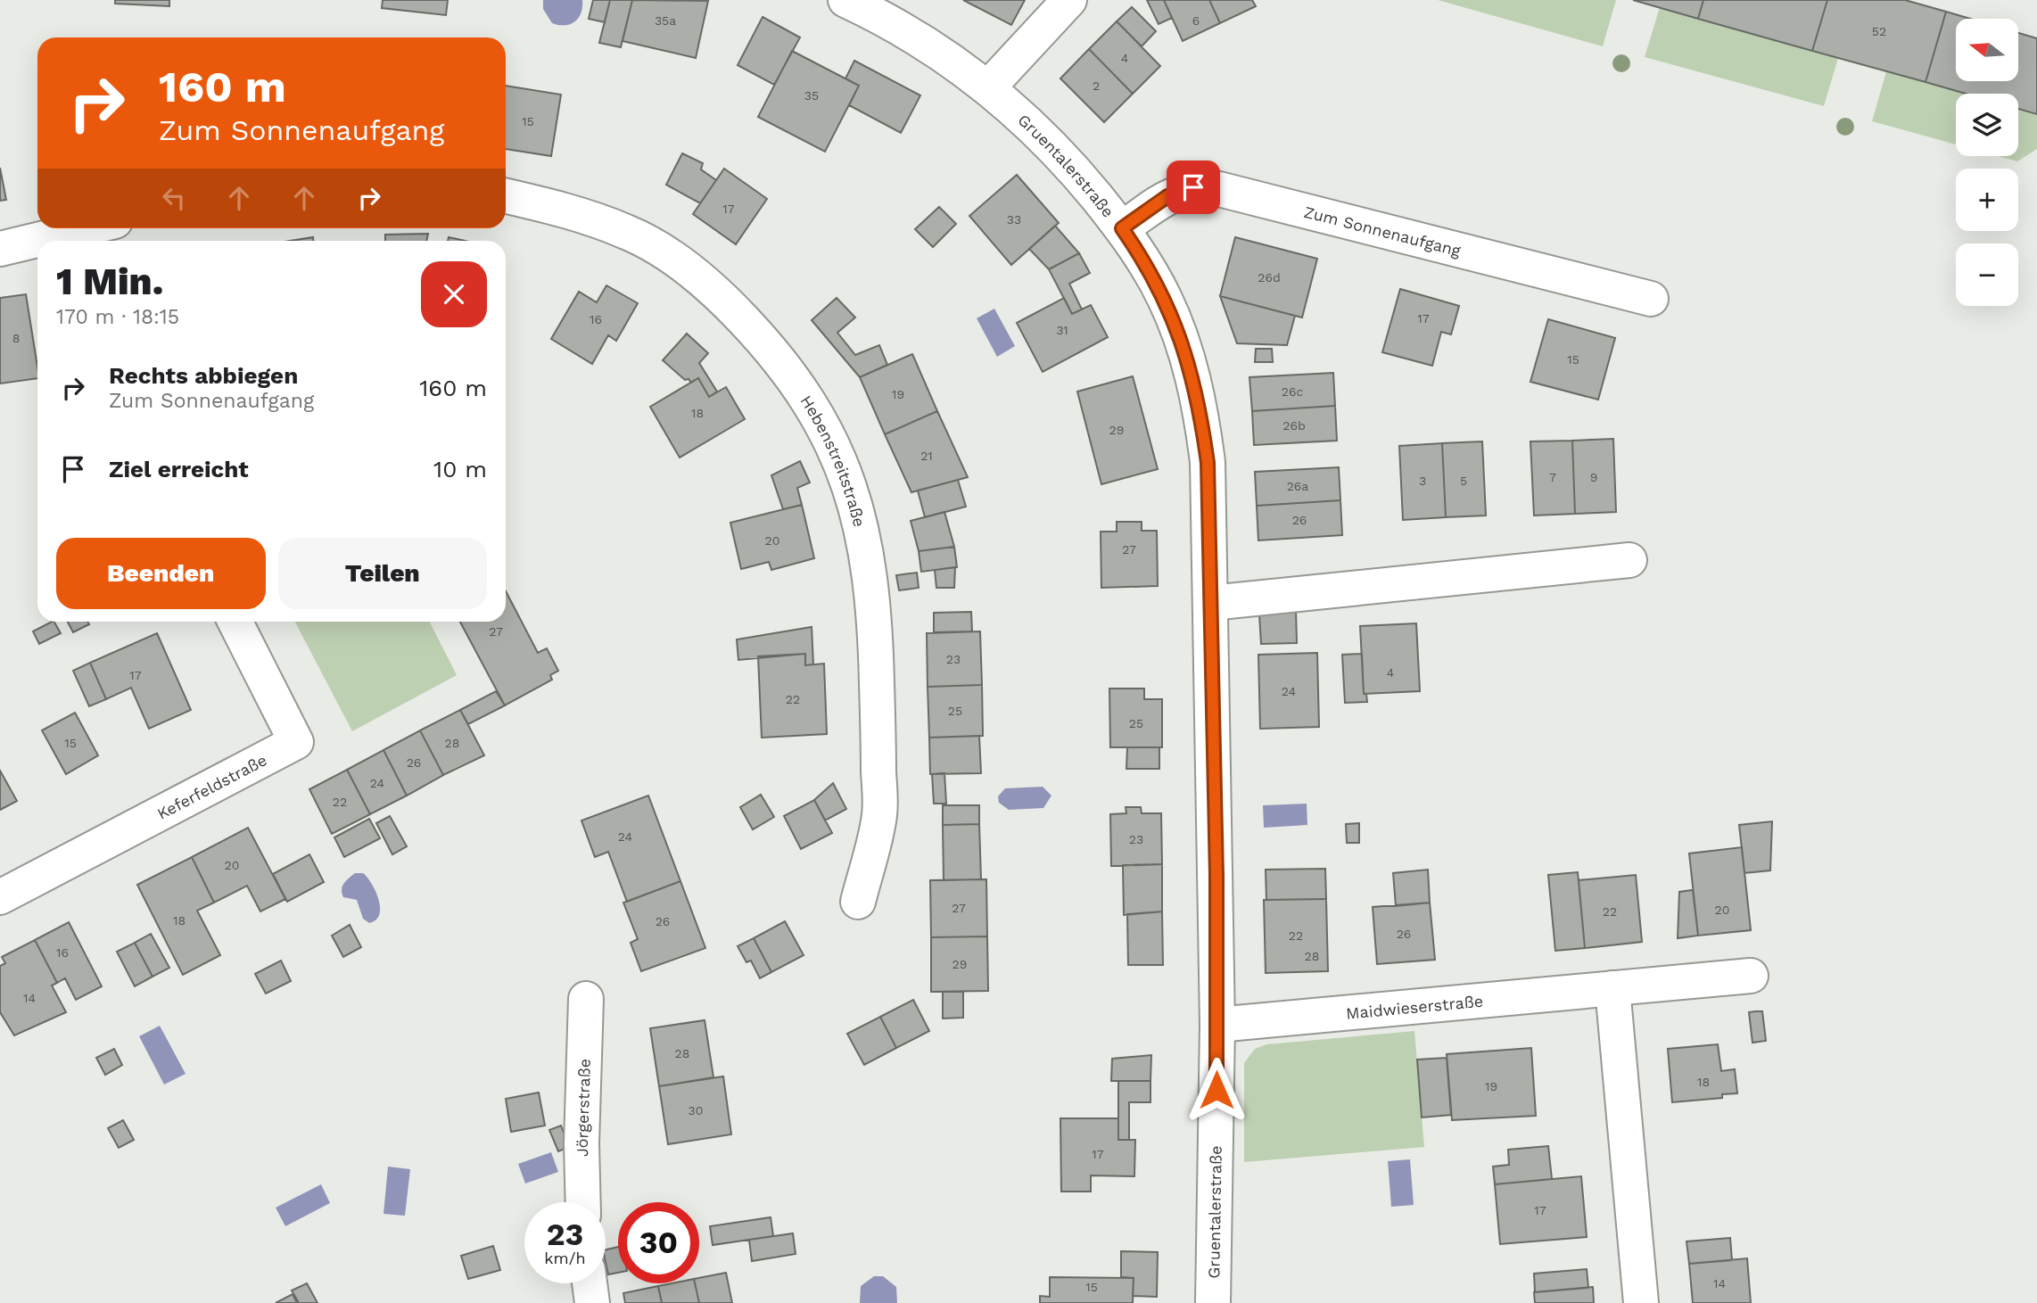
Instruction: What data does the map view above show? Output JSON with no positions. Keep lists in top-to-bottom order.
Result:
{
  "streets": {
    "street": [
      "Gruentalerstraße",
      "Zum Sonnenaufgang",
      "Hebenstreitstraße",
      "Keferfeldstraße",
      "Maidwieserstraße",
      "Jörgerstraße"
    ]
  },
  "crossings": [
    ["Gruentalerstraße", "Zum Sonnenaufgang"],
    ["Gruentalerstraße", "Maidwieserstraße"]
  ],
  "house_numbers": [
    "35a",
    "6",
    "52",
    "4",
    "2",
    "35",
    "15",
    "17",
    "33",
    "26d",
    "17",
    "16",
    "31",
    "8",
    "15",
    "26c",
    "19",
    "18",
    "26b",
    "29",
    "21",
    "7",
    "9",
    "3",
    "5",
    "26a",
    "26",
    "20",
    "27",
    "27",
    "23",
    "4",
    "17",
    "24",
    "22",
    "25",
    "25",
    "15",
    "28",
    "26",
    "24",
    "22",
    "24",
    "23",
    "20",
    "27",
    "20",
    "22",
    "18",
    "26",
    "26",
    "22",
    "16",
    "28",
    "29",
    "14",
    "28",
    "18",
    "19",
    "30",
    "17",
    "17",
    "14",
    "15"
  ],
  "north": "left",
  "page": {
    "map_buttons": ["+", "−"],
    "turn": ["160 m", "Zum Sonnenaufgang"],
    "heading": ["1 Min.", "170 m · 18:15"],
    "list": [
      {
        "name": "Rechts abbiegen",
        "note": "Zum Sonnenaufgang",
        "value": "160 m"
      },
      {
        "name": "Ziel erreicht",
        "value": "10 m"
      }
    ],
    "buttons": ["Beenden", "Teilen"],
    "speed": "23 km/h",
    "limit": "30"
  }
}
